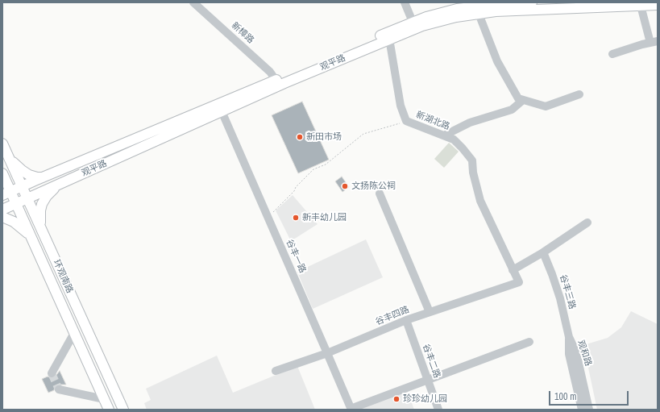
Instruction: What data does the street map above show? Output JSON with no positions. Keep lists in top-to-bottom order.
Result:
{
  "streets": {
    "main road": ["观平路", "环观南路"],
    "street": [
      "新樟路",
      "新湖北路",
      "谷丰一路",
      "谷丰三路",
      "谷丰四路",
      "观和路",
      "谷丰二路"
    ]
  },
  "crossings": [
    ["新樟路", "观平路"],
    ["观平路", "新湖北路"],
    ["观平路", "谷丰一路"],
    ["观平路", "环观南路"],
    ["新湖北路", "谷丰四路"],
    ["谷丰一路", "谷丰四路"],
    ["谷丰三路", "观和路"],
    ["谷丰四路", "谷丰二路"]
  ],
  "places": [
    "新田市场",
    "文扬陈公祠",
    "新丰幼儿园",
    "珍珍幼儿园"
  ],
  "scale_bar": "100 m"
}
